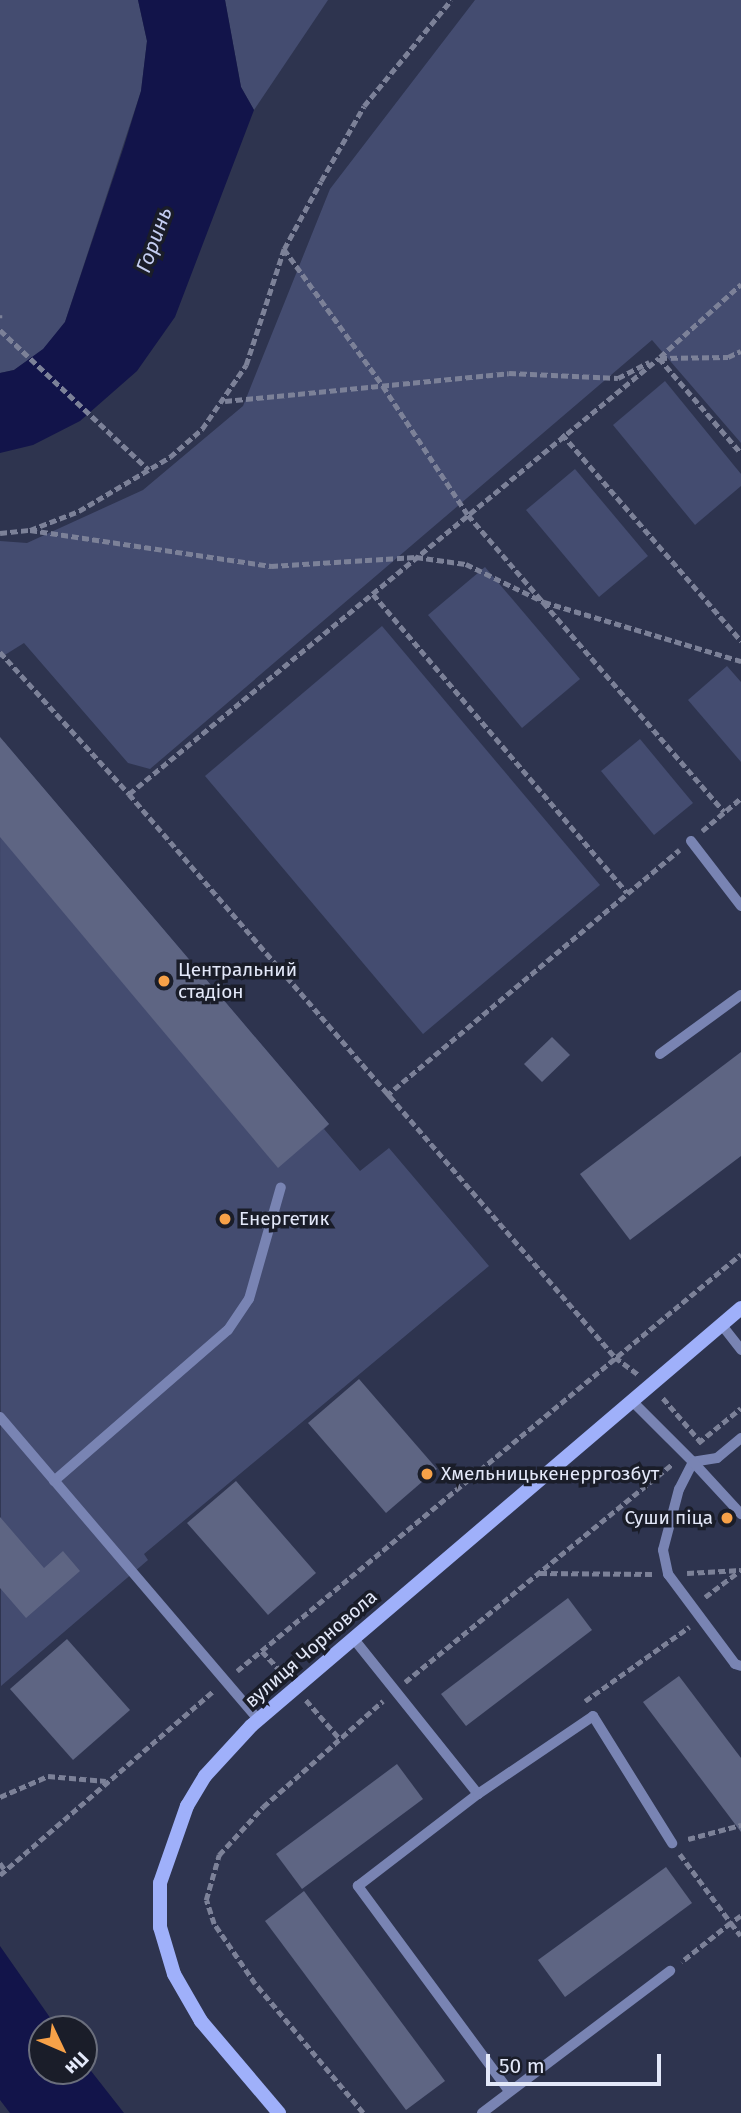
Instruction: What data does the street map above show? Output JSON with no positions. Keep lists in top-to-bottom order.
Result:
{
  "streets": {
    "street": ["вулиця Чорновола"]
  },
  "water": ["Горинь"],
  "places": [
    "Центральний стадіон",
    "Енергетик",
    "Хмельницькенерргозбут",
    "Суши піца"
  ],
  "scale_bar": "50 m",
  "north": "bottom right"
}
